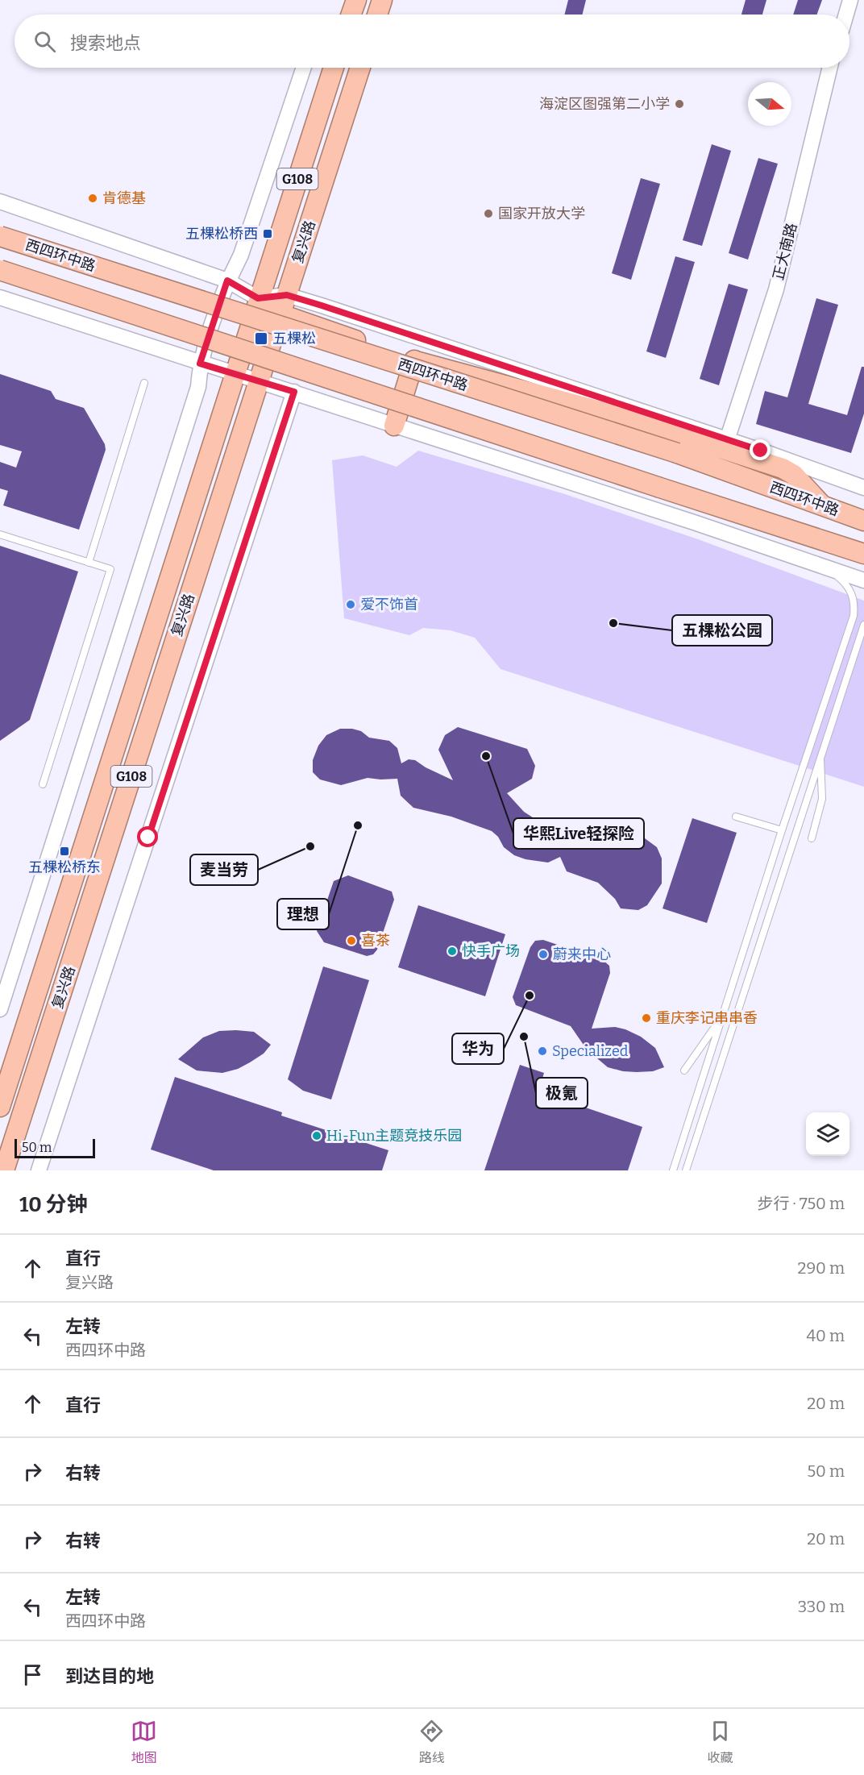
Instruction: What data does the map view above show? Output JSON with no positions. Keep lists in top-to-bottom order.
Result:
{
  "streets": {
    "highway": ["G108", "复兴路", "西四环中路"],
    "street": ["正大南路"]
  },
  "crossings": [
    ["复兴路", "西四环中路"]
  ],
  "places": {
    "other": [
      "海淀区图强第二小学",
      "肯德基",
      "国家开放大学",
      "爱不饰首",
      "五棵松公园",
      "华熙Live轻探险",
      "理想",
      "麦当劳",
      "喜茶",
      "快手广场",
      "蔚来中心",
      "华为",
      "重庆李记串串香",
      "极氪",
      "Specialized",
      "Hi-Fun主题竞技乐园"
    ],
    "transit": ["五棵松桥西", "五棵松", "五棵松桥东"]
  },
  "scale_bar": "50 m",
  "north": "right",
  "page": {
    "search": "搜索地点",
    "scale": "50 m",
    "heading": ["10 分钟", "步行 · 750 m"],
    "list": [
      ["直行", "复兴路", "290 m"],
      ["左转", "西四环中路", "40 m"],
      ["直行", "20 m"],
      ["右转", "50 m"],
      ["右转", "20 m"],
      ["左转", "西四环中路", "330 m"],
      "到达目的地"
    ],
    "nav": ["地图", "路线", "收藏"]
  }
}
